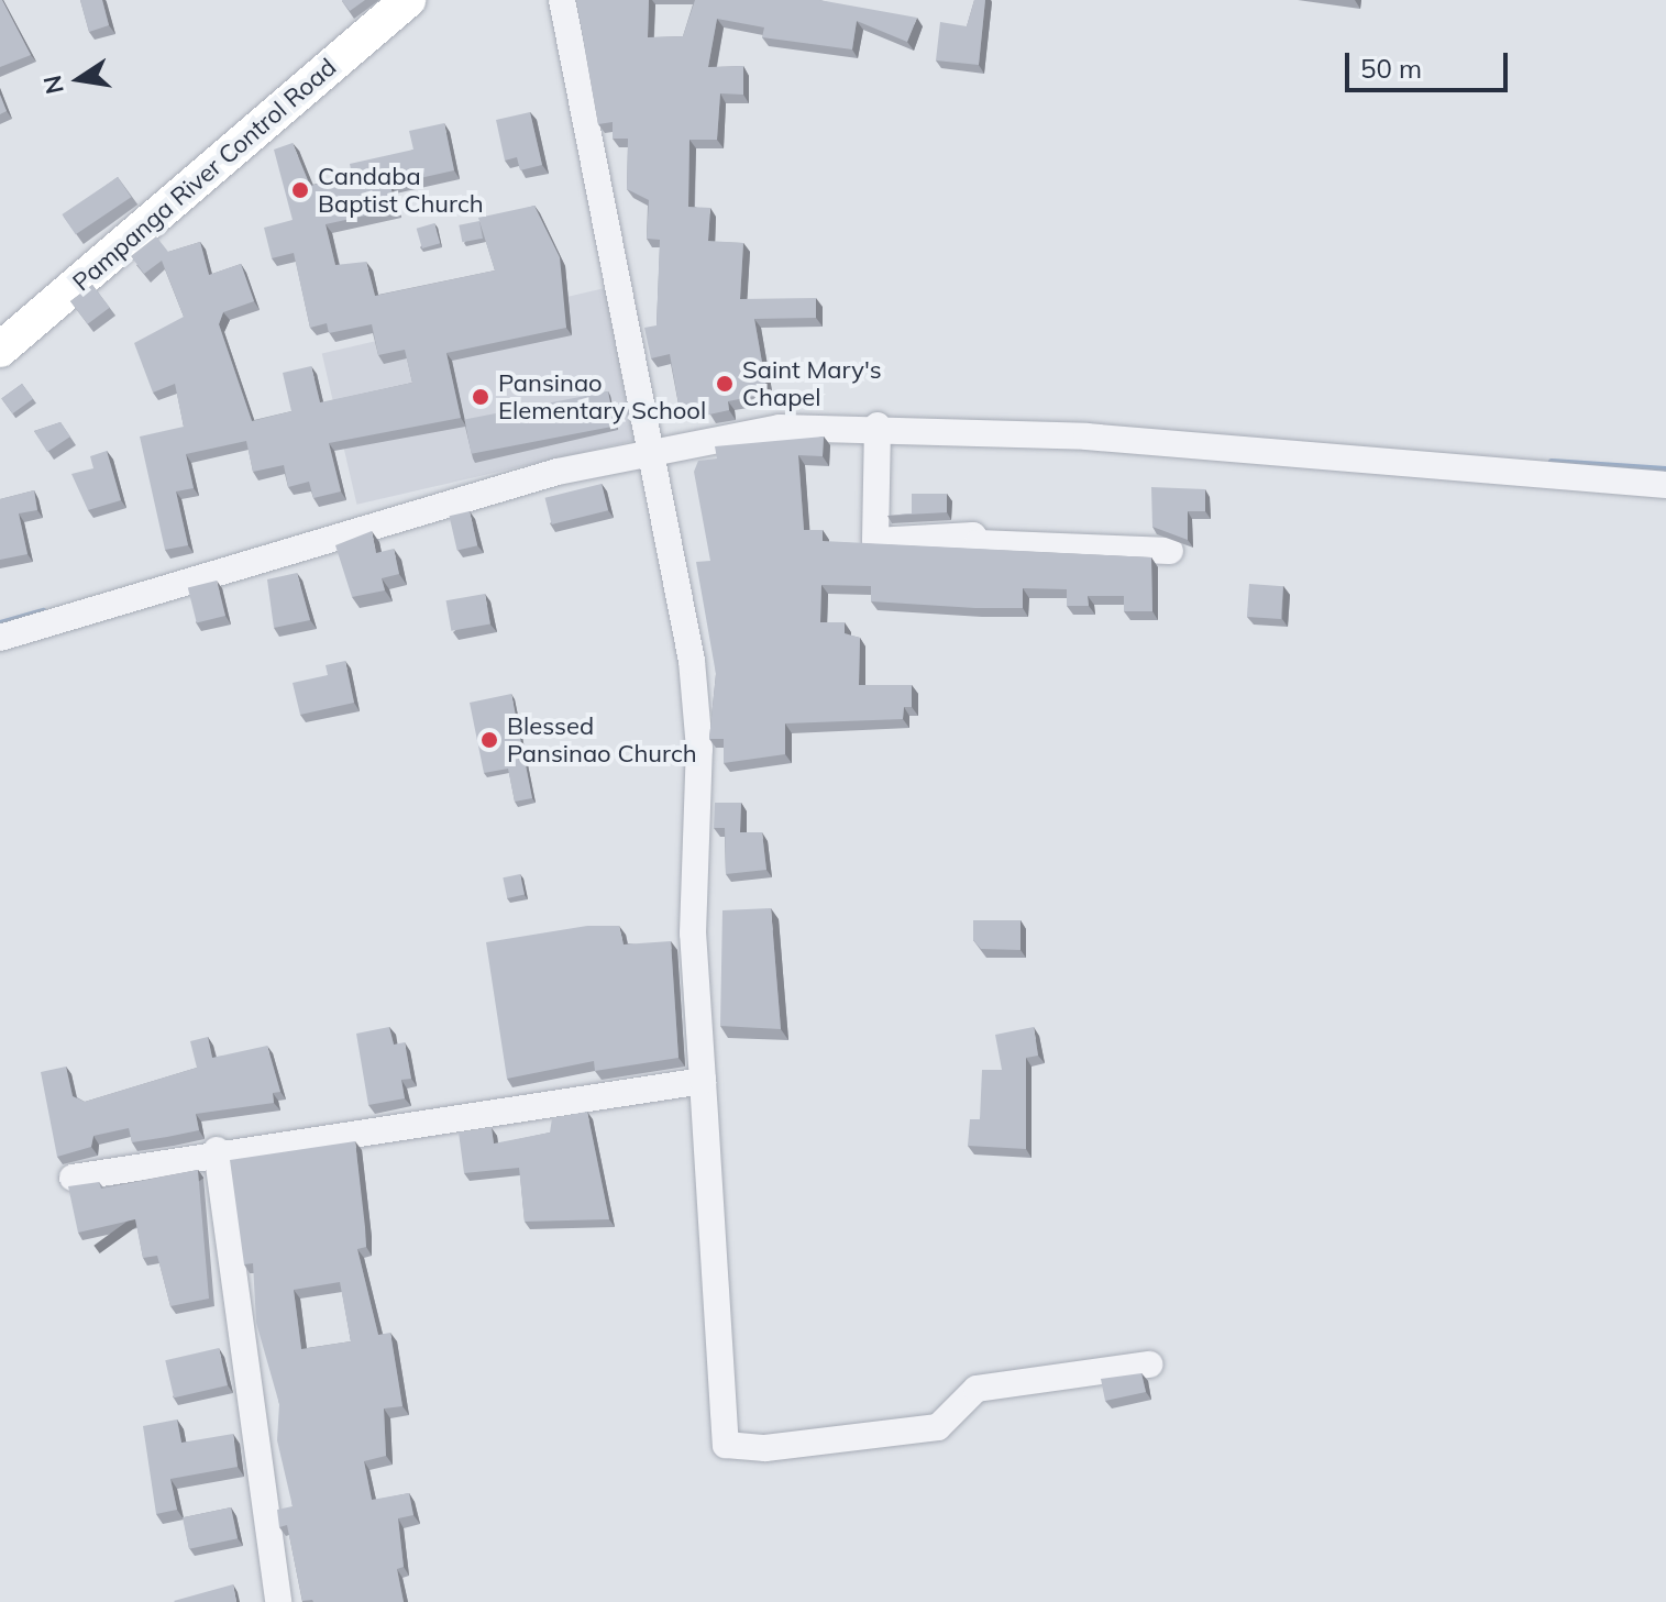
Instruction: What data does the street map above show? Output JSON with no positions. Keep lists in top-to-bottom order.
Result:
{
  "streets": {
    "main road": ["Pampanga River Control Road"]
  },
  "places": [
    "Candaba Baptist Church",
    "Saint Mary's Chapel",
    "Pansinao Elementary School",
    "Blessed Pansinao Church"
  ],
  "scale_bar": "50 m",
  "north": "left"
}
